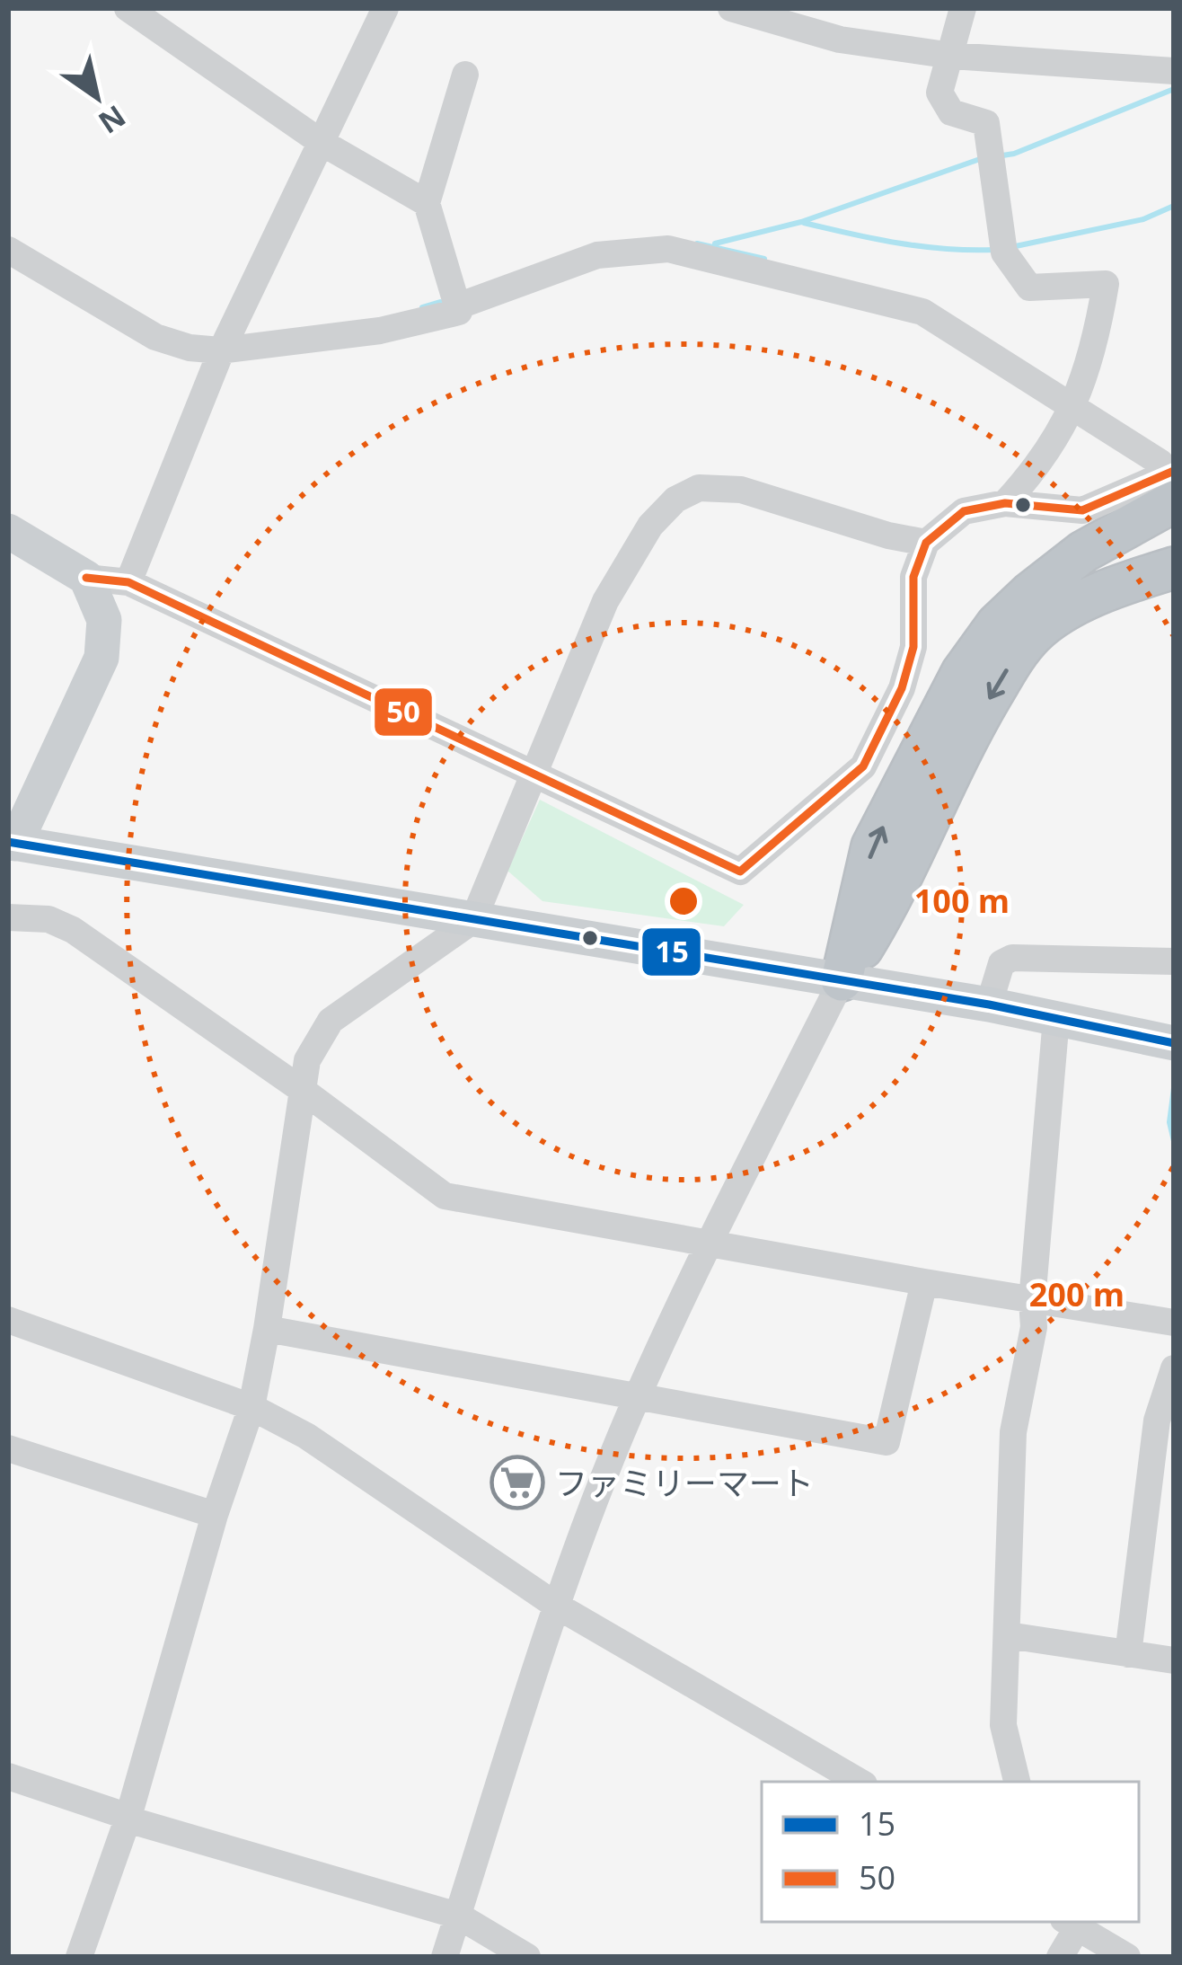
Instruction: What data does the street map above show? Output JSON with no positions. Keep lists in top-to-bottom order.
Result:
{
  "places": {
    "supermarket": ["ファミリーマート"]
  },
  "lines": ["transit line 50", "transit line 15"],
  "legend": ["15", "50"],
  "north": "bottom right",
  "rings": ["100 m", "200 m"]
}
